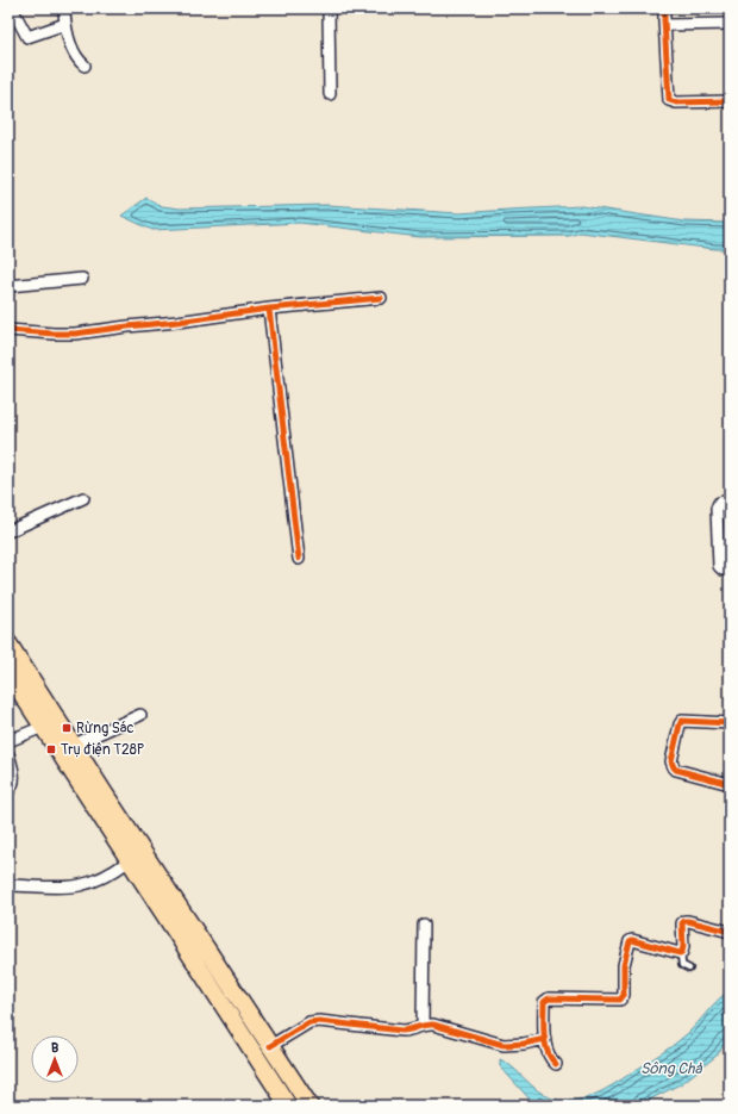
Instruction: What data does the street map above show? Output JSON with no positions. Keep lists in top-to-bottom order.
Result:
{
  "water": ["Sông Chả"],
  "places": {
    "transit": ["Rừng Sác", "Trụ điện T28P"]
  },
  "north": "top"
}
